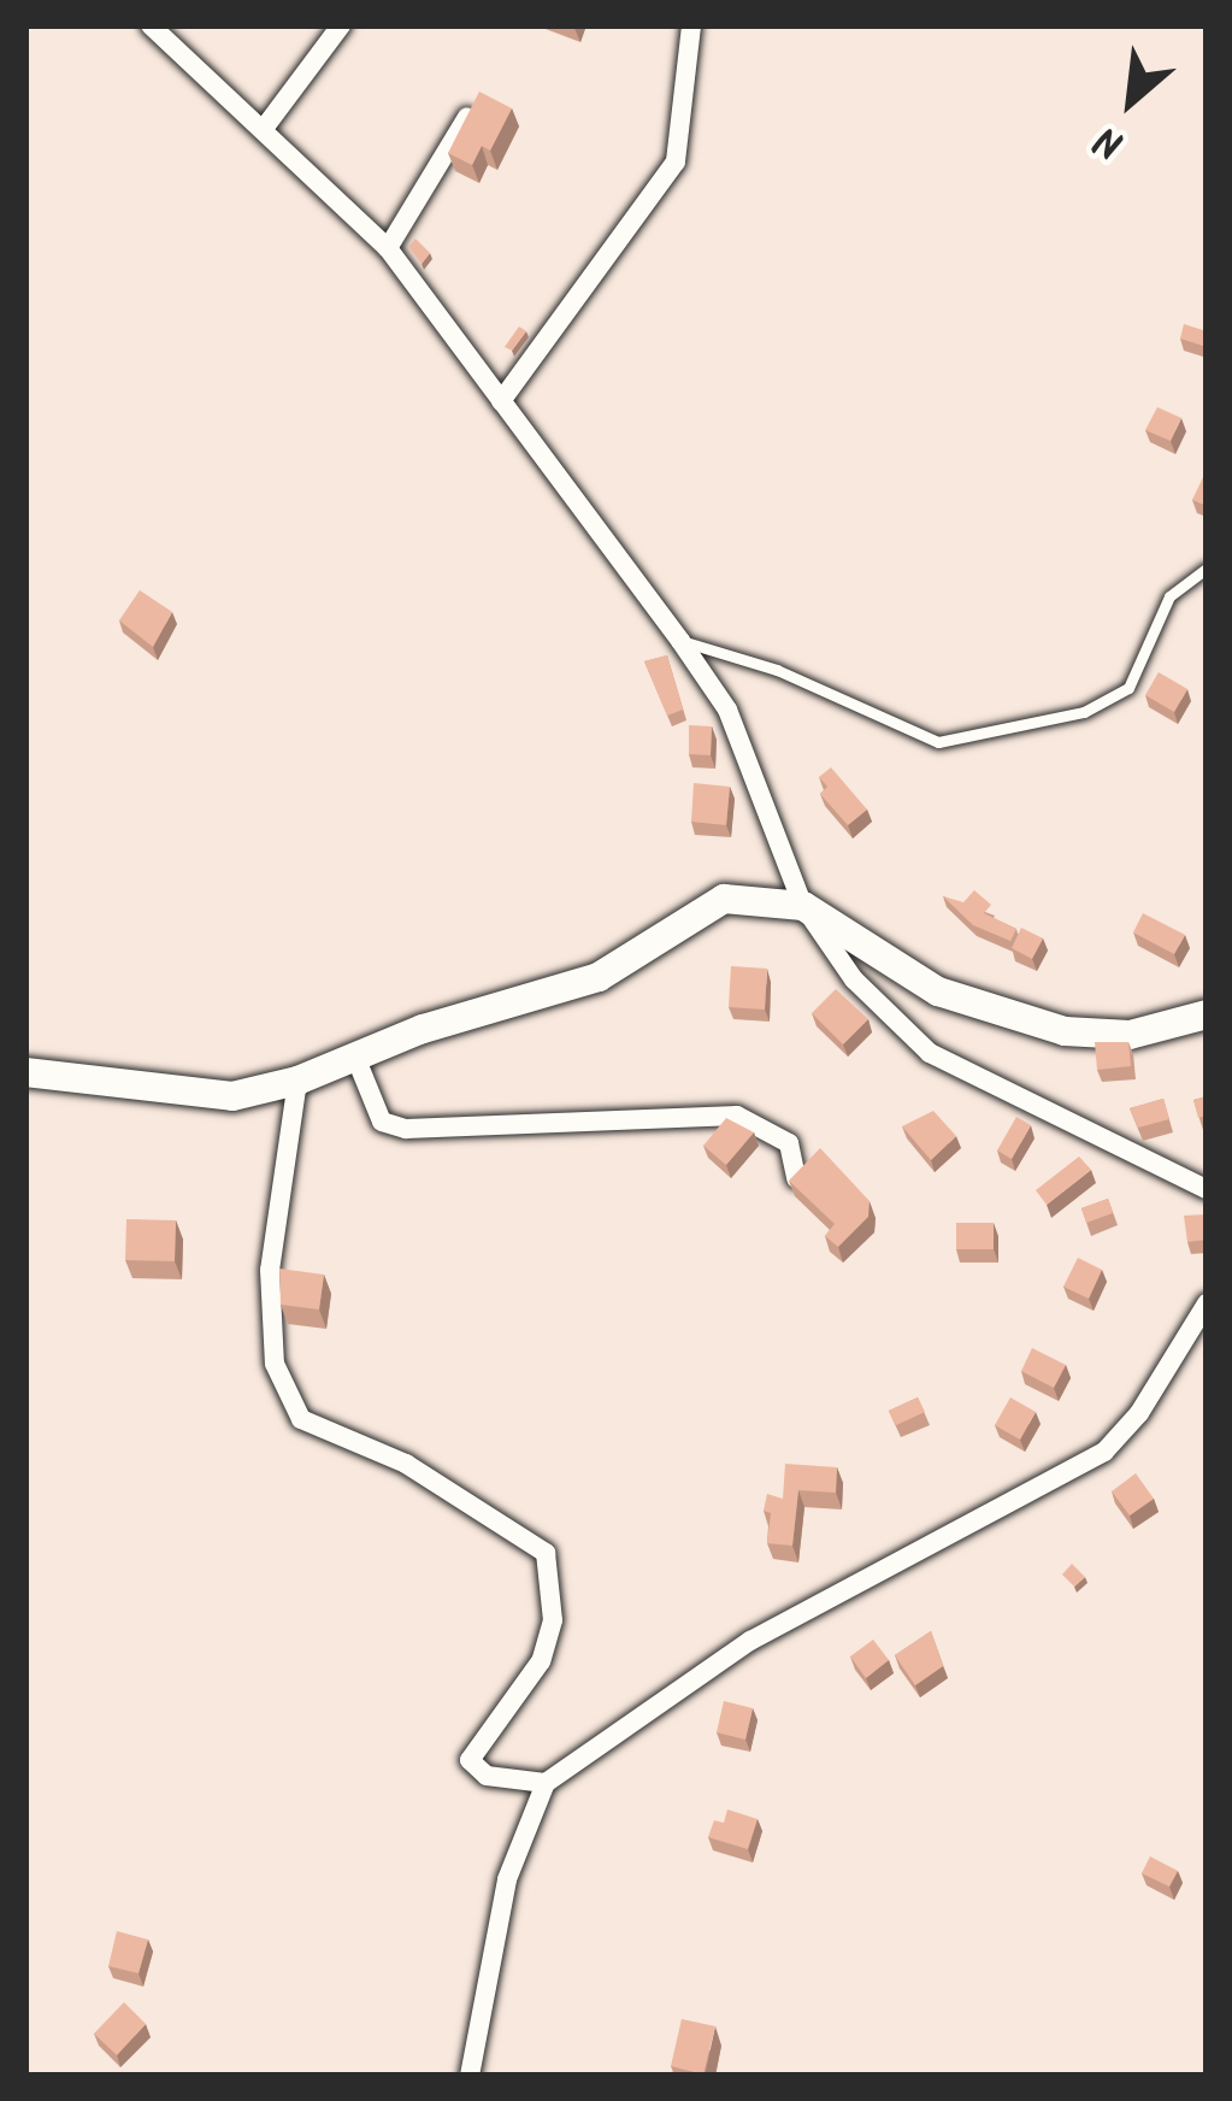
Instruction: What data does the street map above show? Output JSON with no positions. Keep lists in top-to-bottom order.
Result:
{
  "north": "bottom left"
}
